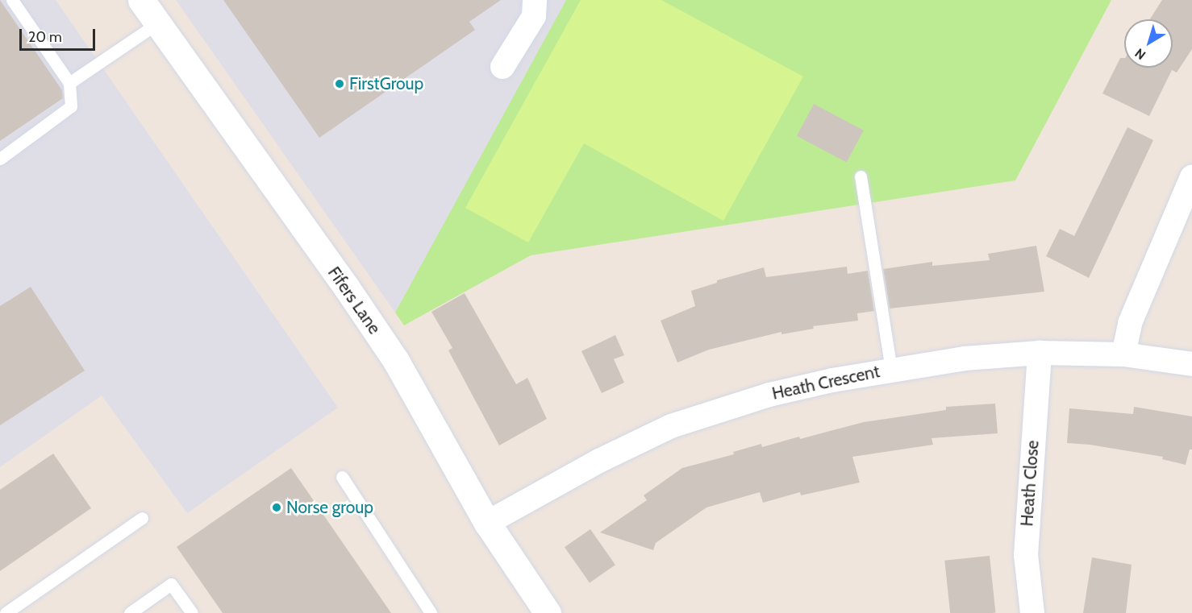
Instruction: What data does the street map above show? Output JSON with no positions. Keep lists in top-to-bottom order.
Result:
{
  "streets": {
    "street": ["Fifers Lane", "Heath Crescent", "Heath Close"]
  },
  "crossings": [
    ["Fifers Lane", "Heath Crescent"],
    ["Heath Crescent", "Heath Close"]
  ],
  "places": ["FirstGroup", "Norse group"],
  "scale_bar": "20 m",
  "north": "bottom left"
}
